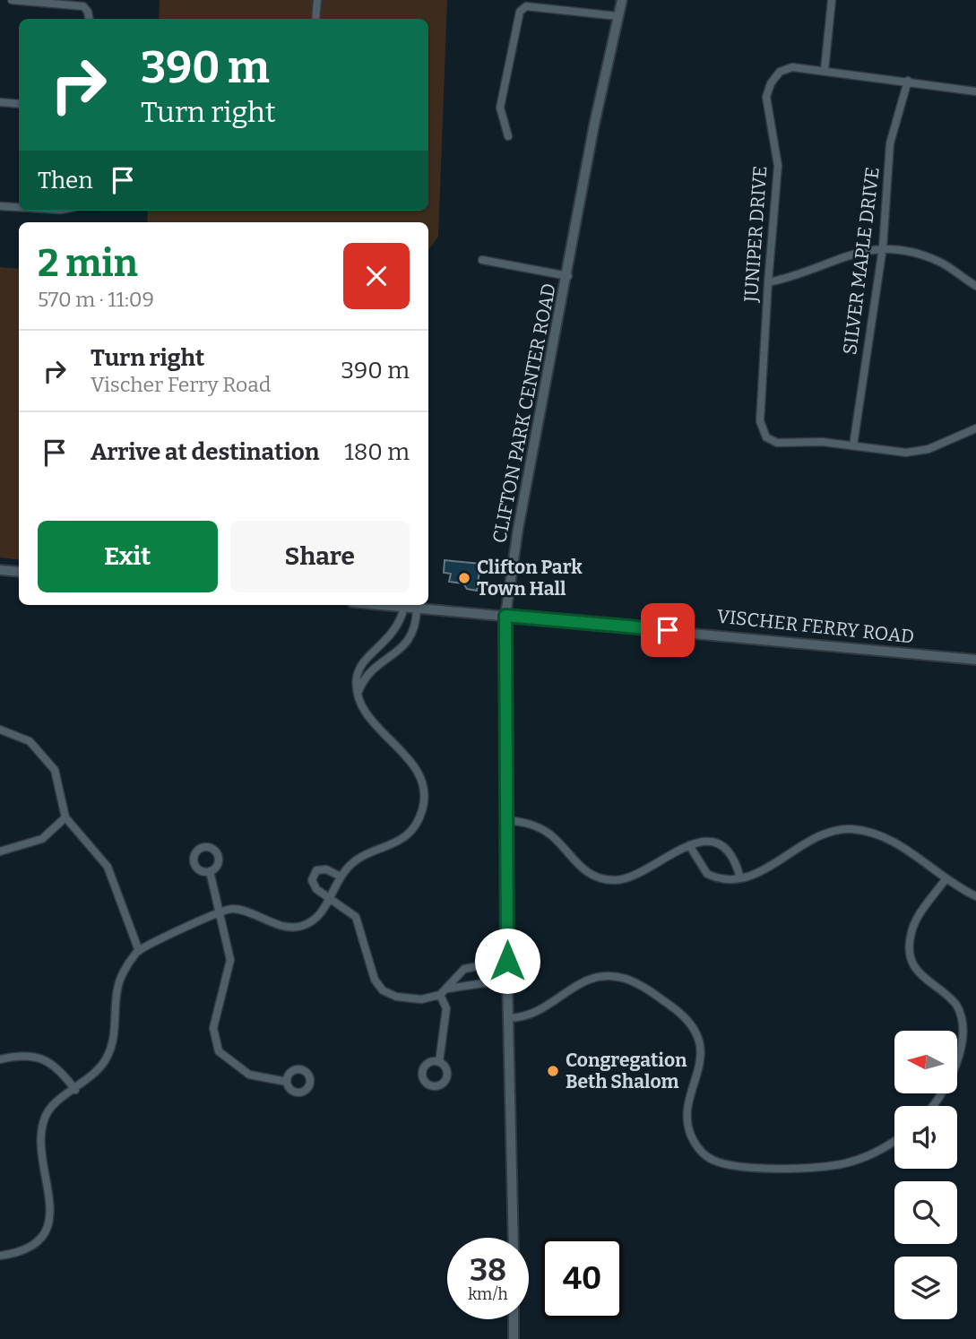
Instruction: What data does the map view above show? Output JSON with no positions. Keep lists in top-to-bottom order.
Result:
{
  "streets": {
    "street": [
      "JUNIPER DRIVE",
      "SILVER MAPLE DRIVE",
      "CLIFTON PARK CENTER ROAD",
      "VISCHER FERRY ROAD"
    ]
  },
  "crossings": [
    ["JUNIPER DRIVE", "SILVER MAPLE DRIVE"],
    ["CLIFTON PARK CENTER ROAD", "VISCHER FERRY ROAD"]
  ],
  "places": ["Clifton Park Town Hall", "Congregation Beth Shalom"],
  "north": "left",
  "page": {
    "turn": ["390 m", "Turn right"],
    "then": "Then",
    "heading": ["2 min", "570 m · 11:09"],
    "list": [
      {
        "name": "Turn right",
        "note": "Vischer Ferry Road",
        "value": "390 m"
      },
      {
        "name": "Arrive at destination",
        "value": "180 m"
      }
    ],
    "buttons": ["Exit", "Share"],
    "speed": "38 km/h",
    "limit": "40"
  }
}
